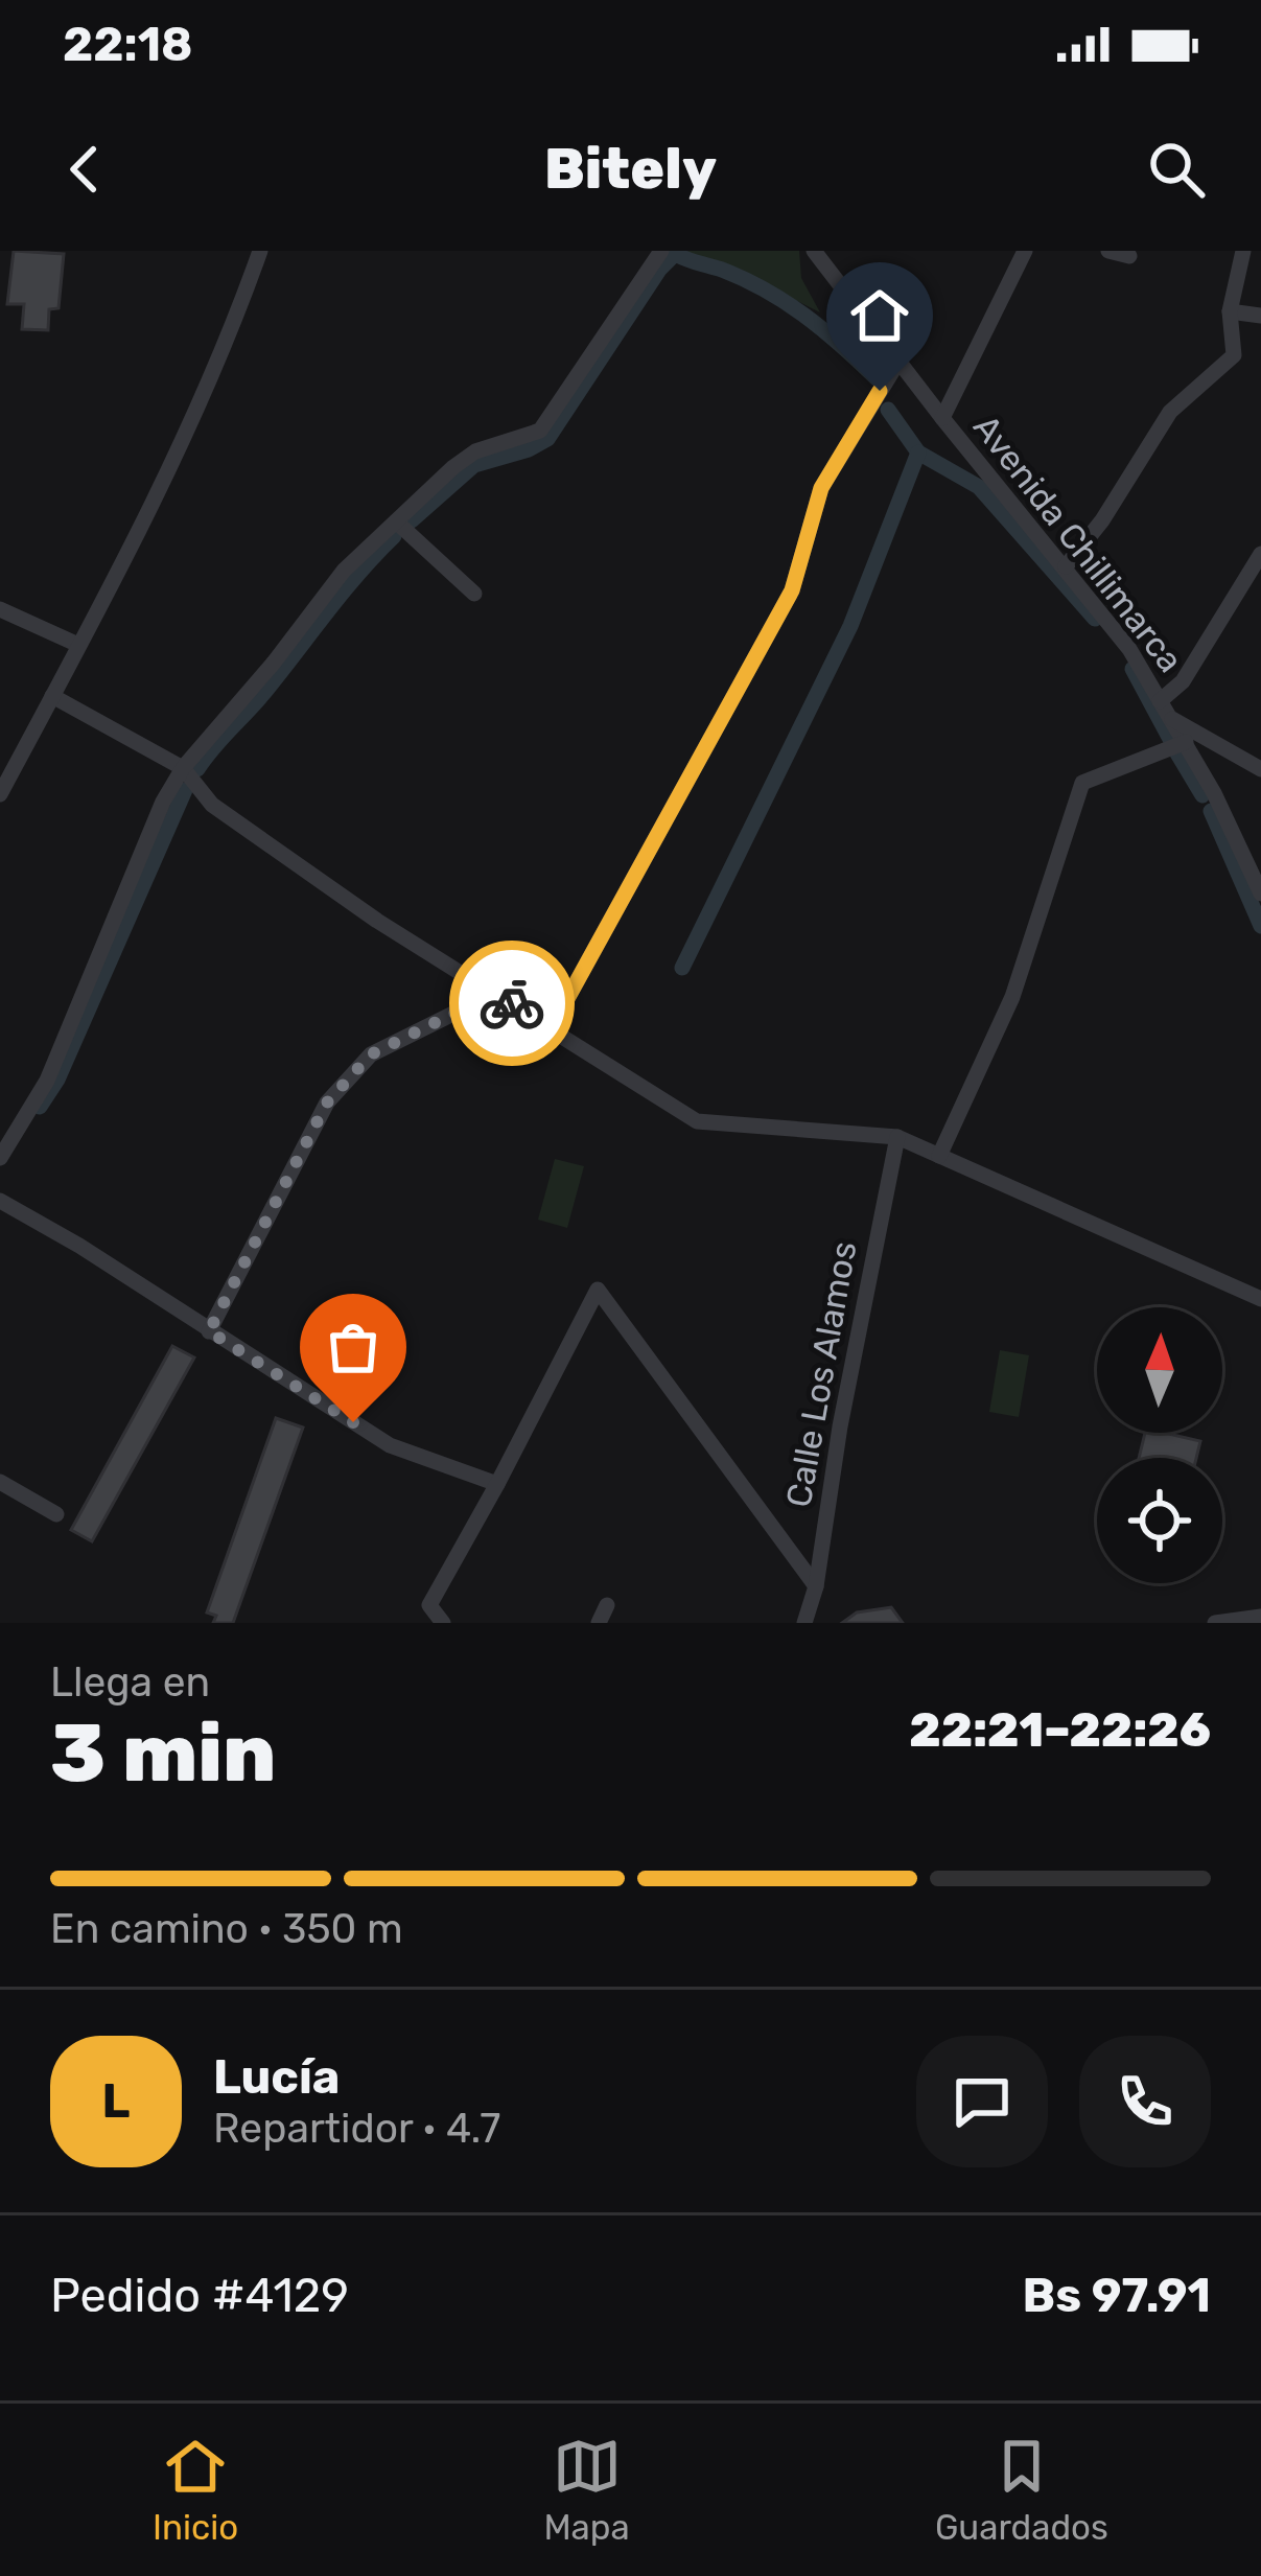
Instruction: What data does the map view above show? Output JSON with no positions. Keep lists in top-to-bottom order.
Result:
{
  "streets": {
    "street": ["Avenida Chillimarca", "Calle Los Alamos"]
  },
  "north": "top",
  "page": {
    "status": "22:18",
    "header": "Bitely",
    "heading": ["3 min", "Llega en", "22:21–22:26"],
    "panel": [
      "Lucía",
      "Repartidor · 4.7",
      "Pedido #4129",
      "Bs 97.91"
    ],
    "bar": "En camino · 350 m",
    "round": "L",
    "tabs": ["Inicio", "Mapa", "Guardados"]
  }
}
